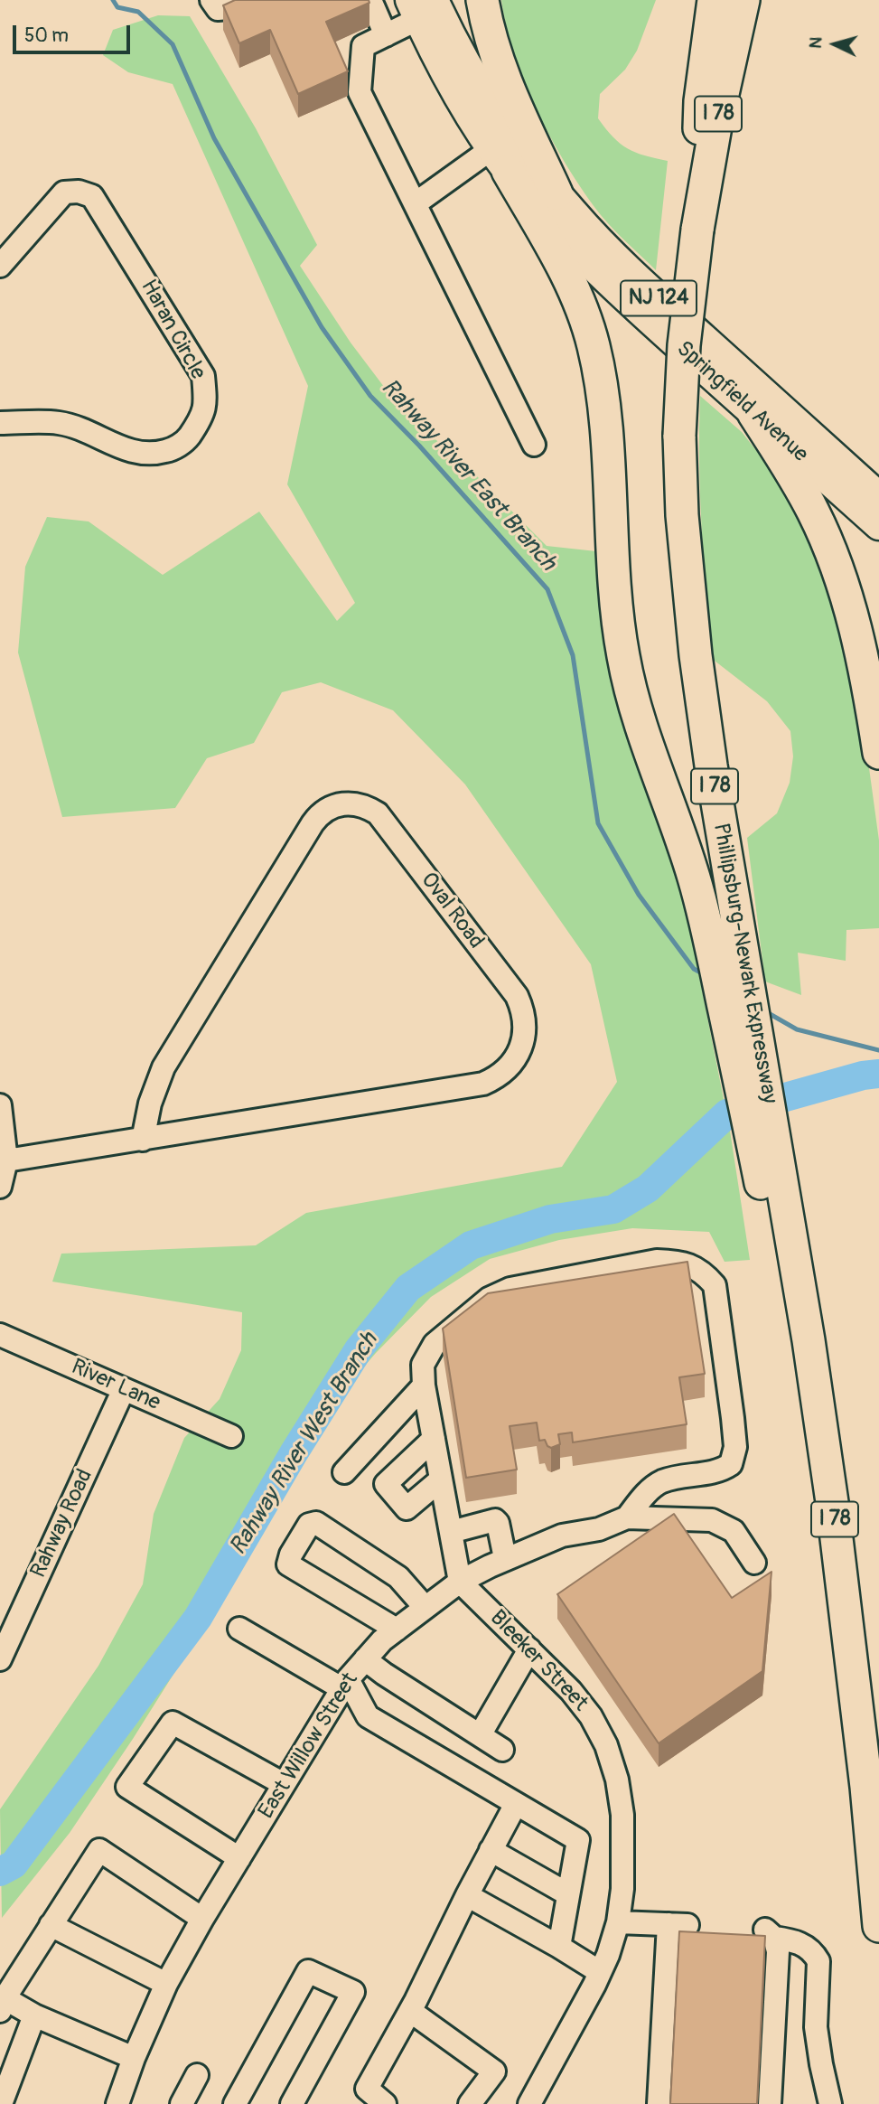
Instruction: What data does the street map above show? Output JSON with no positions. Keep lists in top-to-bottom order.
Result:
{
  "streets": {
    "highway": ["I 78", "Phillipsburg-Newark Expressway"],
    "main road": ["NJ 124", "Springfield Avenue"],
    "street": [
      "Haran Circle",
      "Oval Road",
      "River Lane",
      "Rahway Road",
      "Bleeker Street",
      "East Willow Street"
    ]
  },
  "crossings": [
    ["I 78", "Phillipsburg-Newark Expressway"],
    ["River Lane", "Rahway Road"],
    ["Bleeker Street", "East Willow Street"]
  ],
  "water": ["Rahway River East Branch", "Rahway River West Branch"],
  "scale_bar": "50 m",
  "north": "left"
}
